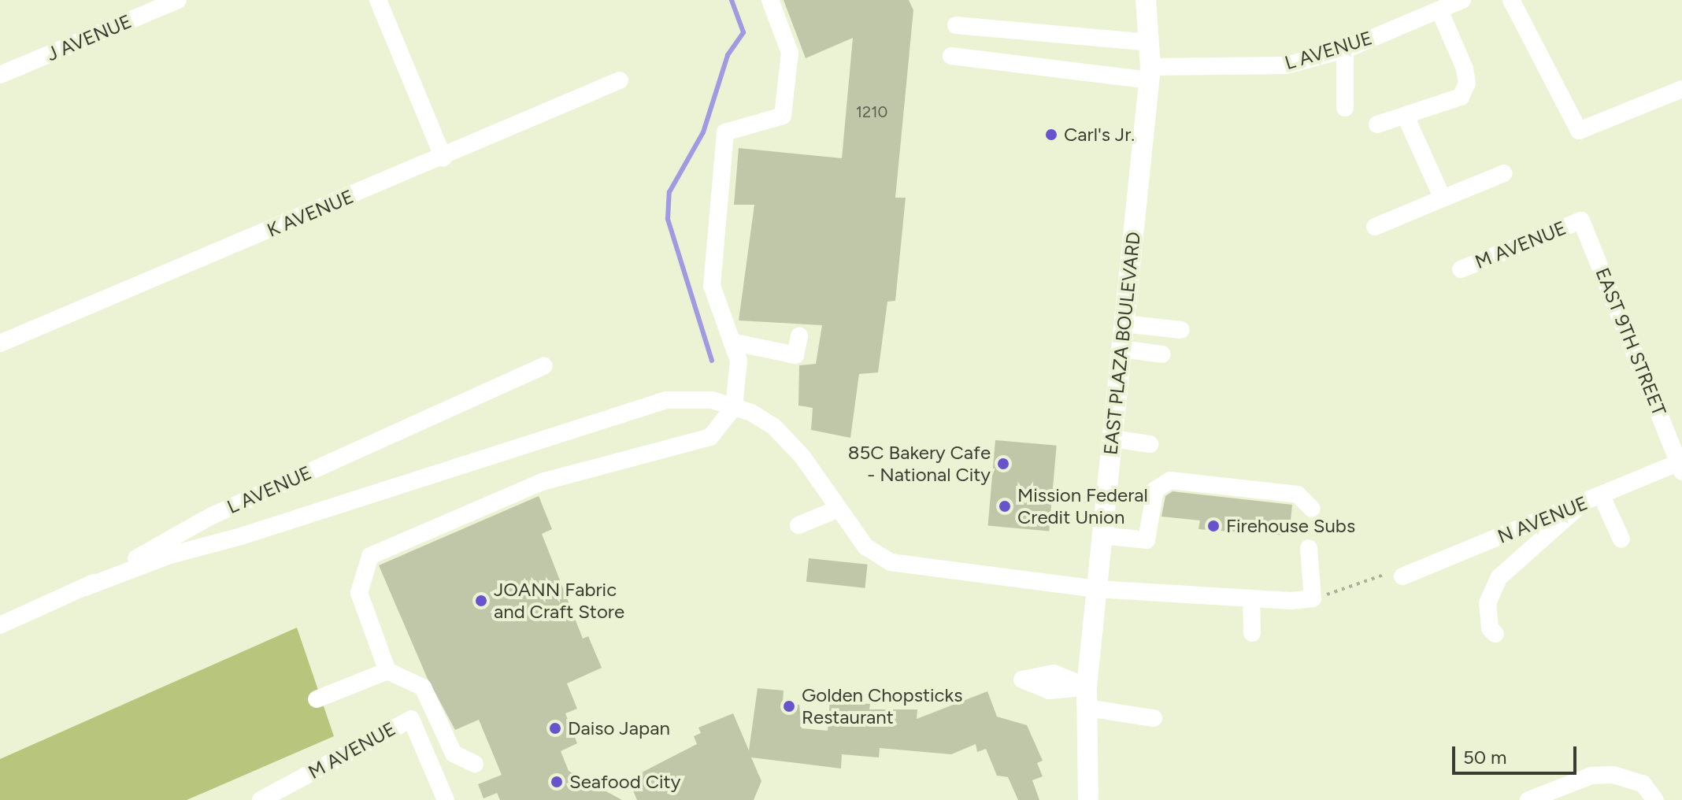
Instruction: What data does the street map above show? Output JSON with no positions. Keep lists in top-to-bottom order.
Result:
{
  "streets": {
    "main road": ["EAST PLAZA BOULEVARD"],
    "street": [
      "J AVENUE",
      "L AVENUE",
      "K AVENUE",
      "M AVENUE",
      "EAST 9TH STREET",
      "N AVENUE"
    ]
  },
  "crossings": [
    ["L AVENUE", "EAST PLAZA BOULEVARD"],
    ["M AVENUE", "EAST 9TH STREET"],
    ["EAST 9TH STREET", "N AVENUE"]
  ],
  "places": [
    "Carl's Jr.",
    "85C Bakery Cafe - National City",
    "Mission Federal Credit Union",
    "Firehouse Subs",
    "JOANN Fabric and Craft Store",
    "Golden Chopsticks Restaurant",
    "Daiso Japan",
    "Seafood City"
  ],
  "house_numbers": ["1210"],
  "scale_bar": "50 m"
}
